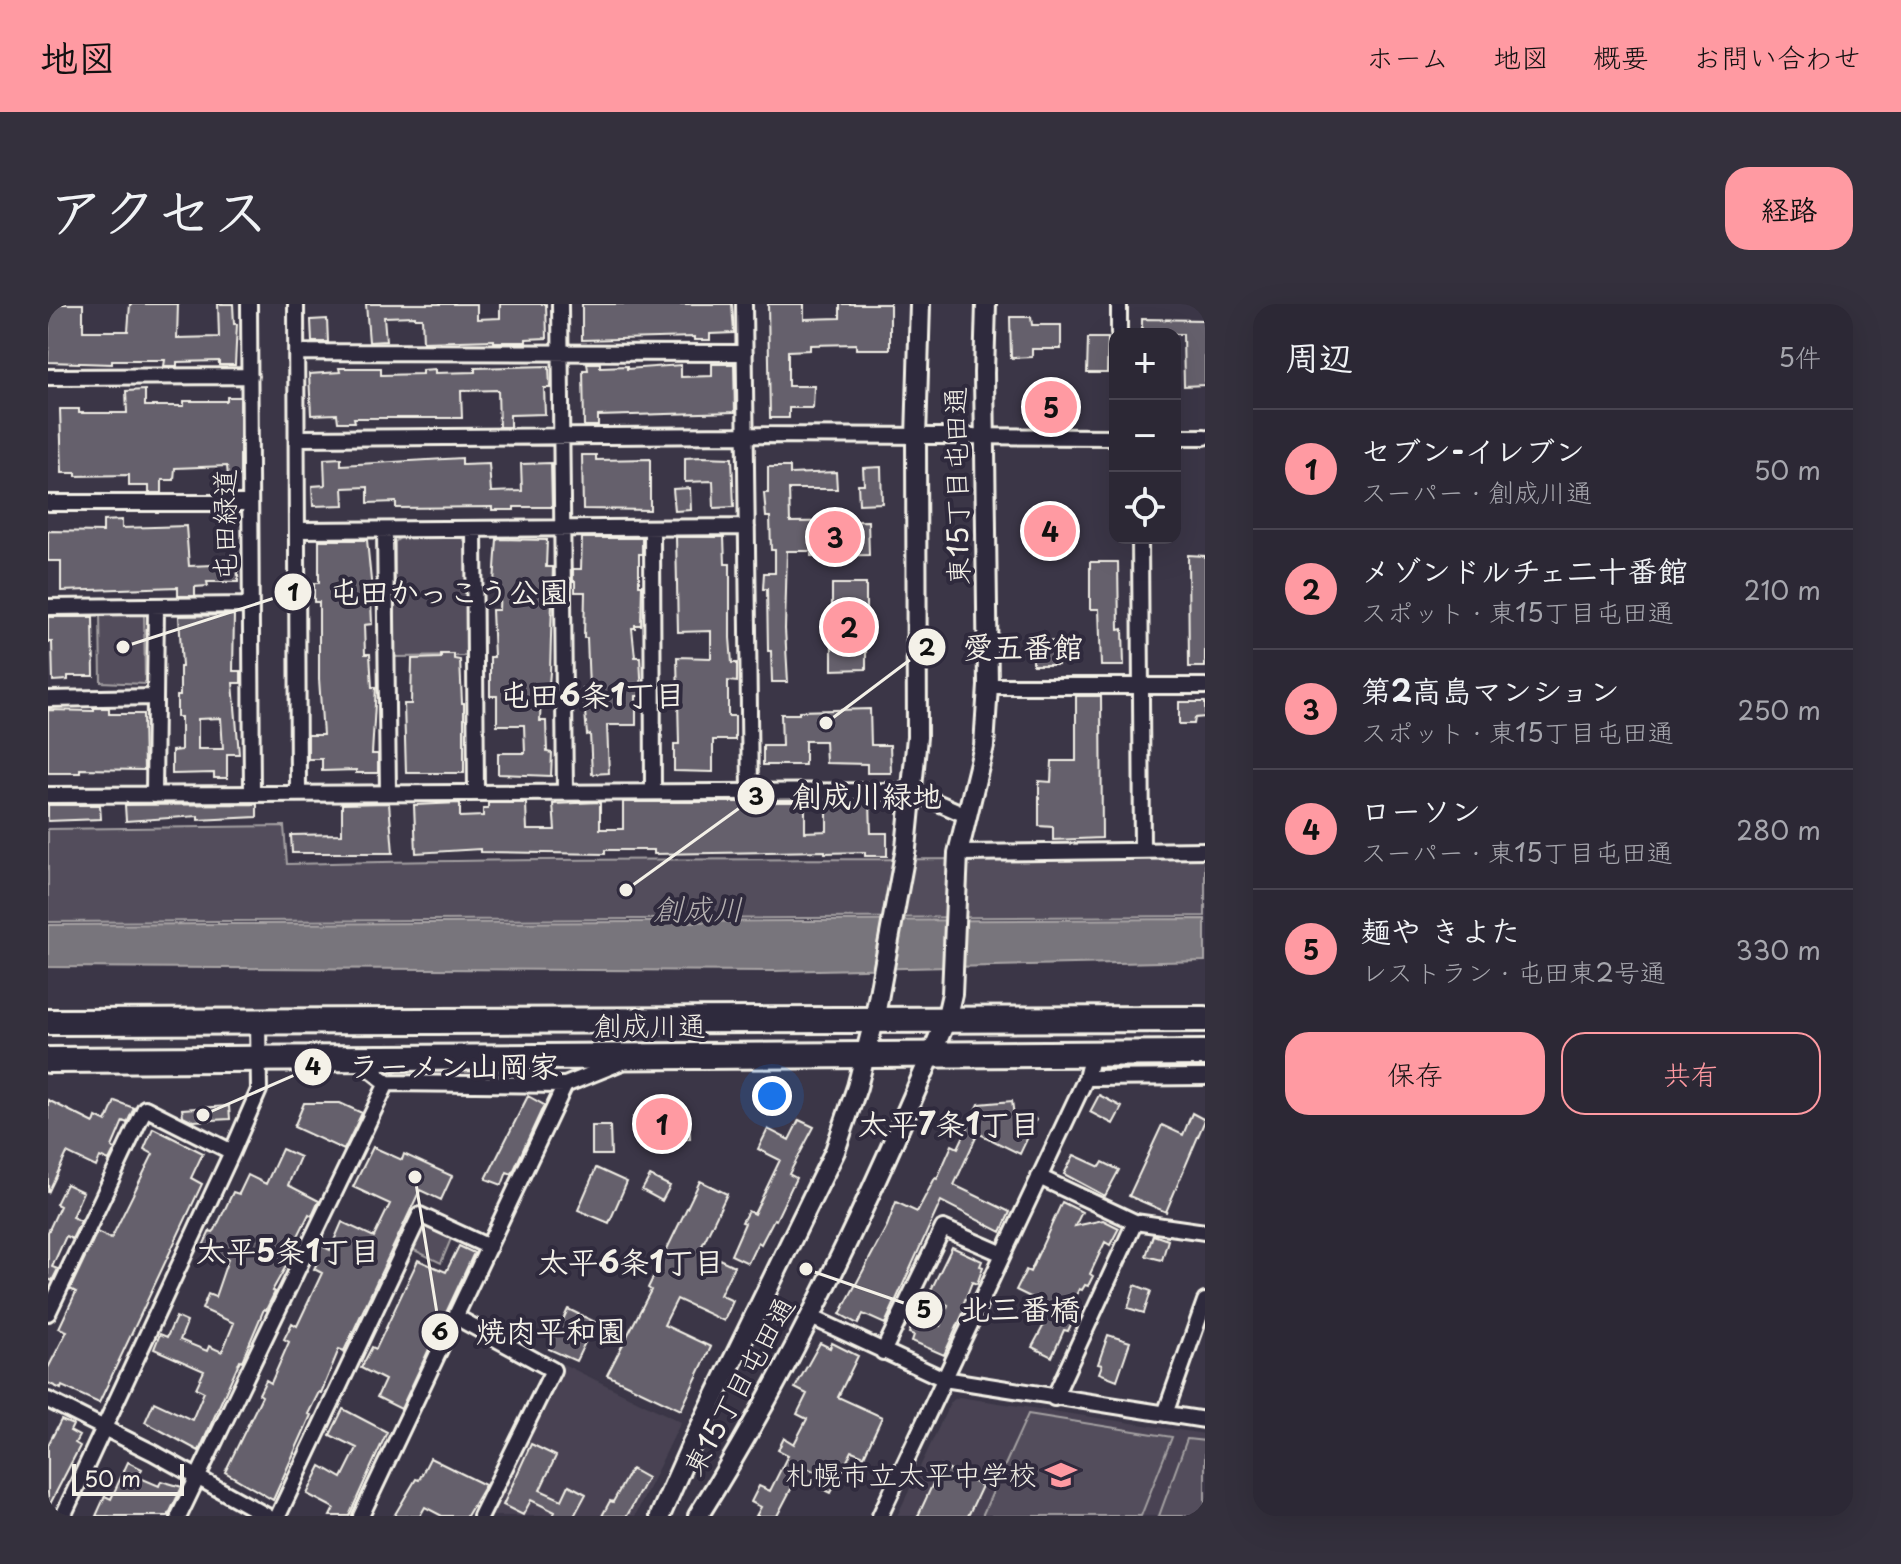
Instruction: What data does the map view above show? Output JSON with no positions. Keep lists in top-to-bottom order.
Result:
{
  "streets": {
    "highway": ["創成川通"],
    "street": ["東15丁目屯田通", "屯田緑道"]
  },
  "crossings": [
    ["東15丁目屯田通", "創成川通"]
  ],
  "districts": [
    "屯田6条1丁目",
    "太平7条1丁目",
    "太平5条1丁目",
    "太平6条1丁目"
  ],
  "water": ["創成川"],
  "places": {
    "other": [
      "屯田かっこう公園",
      "愛五番館",
      "創成川緑地",
      "ラーメン山岡家",
      "焼肉平和園",
      "北三番橋"
    ],
    "school or university": ["札幌市立太平中学校"]
  },
  "scale_bar": "50 m",
  "page": {
    "header": "地図",
    "nav": [
      "ホーム",
      "地図",
      "概要",
      "お問い合わせ"
    ],
    "title": "アクセス",
    "buttons": [
      "経路",
      ["保存", "共有"]
    ],
    "heading": ["周辺", "5件"],
    "map_buttons": ["+", "−"],
    "pins": [
      "5",
      "4",
      "3",
      "2",
      "1"
    ],
    "list": [
      {
        "mark": "1",
        "name": "セブン-イレブン",
        "note": "スーパー · 創成川通",
        "value": "50 m"
      },
      {
        "mark": "2",
        "name": "メゾンドルチェ二十番館",
        "note": "スポット · 東15丁目屯田通",
        "value": "210 m"
      },
      {
        "mark": "3",
        "name": "第2高島マンション",
        "note": "スポット · 東15丁目屯田通",
        "value": "250 m"
      },
      {
        "mark": "4",
        "name": "ローソン",
        "note": "スーパー · 東15丁目屯田通",
        "value": "280 m"
      },
      {
        "mark": "5",
        "name": "麺や きよた",
        "note": "レストラン · 屯田東2号通",
        "value": "330 m"
      }
    ],
    "scale": "50 m"
  }
}
